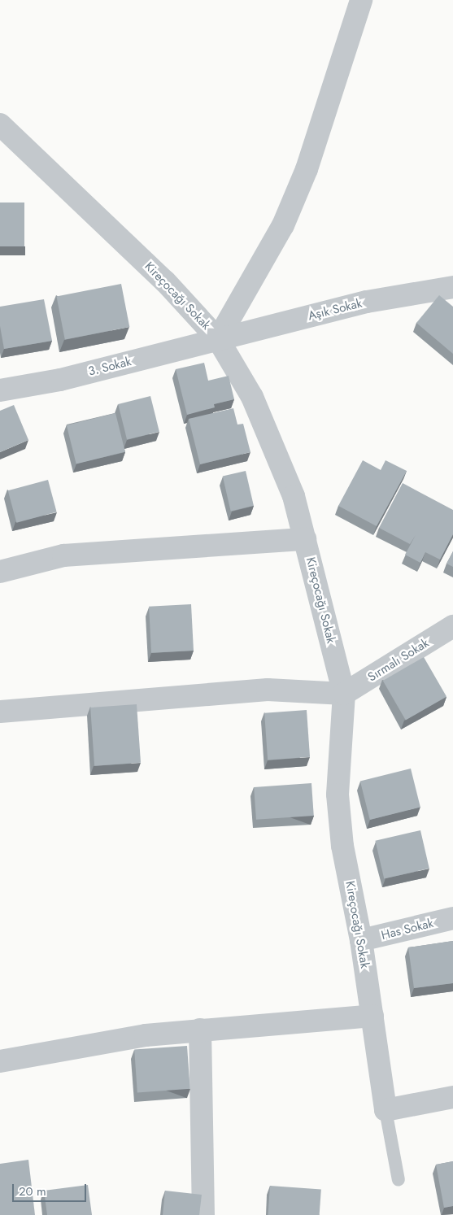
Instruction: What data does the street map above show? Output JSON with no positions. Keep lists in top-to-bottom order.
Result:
{
  "streets": {
    "street": [
      "Kireçocağı Sokak",
      "Aşık Sokak",
      "3. Sokak",
      "Sırmalı Sokak",
      "Has Sokak"
    ]
  },
  "crossings": [
    ["Kireçocağı Sokak", "Aşık Sokak"],
    ["Kireçocağı Sokak", "3. Sokak"],
    ["Kireçocağı Sokak", "Sırmalı Sokak"],
    ["Kireçocağı Sokak", "Has Sokak"],
    ["Aşık Sokak", "3. Sokak"]
  ],
  "scale_bar": "20 m"
}
